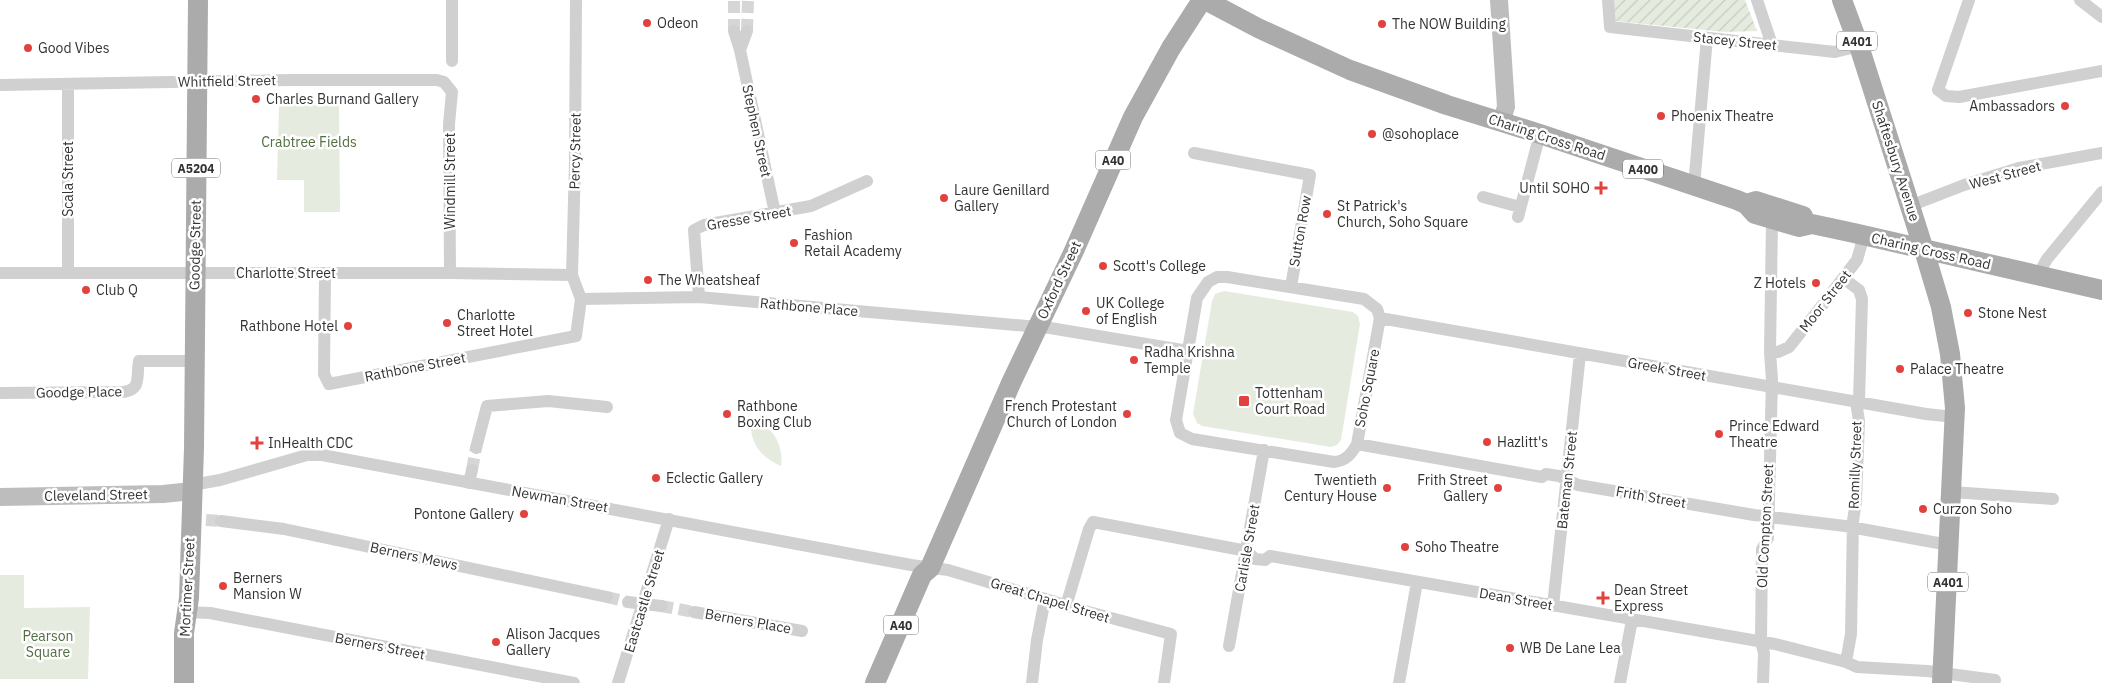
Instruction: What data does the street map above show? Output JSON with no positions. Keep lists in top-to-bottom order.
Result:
{
  "streets": {
    "main road": [
      "A401",
      "Charing Cross Road",
      "A40",
      "Shaftesbury Avenue",
      "A5204",
      "A400",
      "Goodge Street",
      "Oxford Street",
      "Mortimer Street"
    ],
    "street": [
      "Stacey Street",
      "Whitfield Street",
      "Stephen Street",
      "Percy Street",
      "West Street",
      "Scala Street",
      "Windmill Street",
      "Gresse Street",
      "Sutton Row",
      "Charlotte Street",
      "Moor Street",
      "Rathbone Place",
      "Rathbone Street",
      "Greek Street",
      "Soho Square",
      "Goodge Place",
      "Romilly Street",
      "Bateman Street",
      "Cleveland Street",
      "Frith Street",
      "Newman Street",
      "Old Compton Street",
      "Carlisle Street",
      "Berners Mews",
      "Dean Street",
      "Great Chapel Street",
      "Eastcastle Street",
      "Berners Place",
      "Berners Street"
    ]
  },
  "crossings": [
    ["Stacey Street", "Shaftesbury Avenue"],
    ["Whitfield Street", "Scala Street"],
    ["Whitfield Street", "Windmill Street"],
    ["Whitfield Street", "Goodge Street"],
    ["Stephen Street", "Gresse Street"],
    ["Charing Cross Road", "Shaftesbury Avenue"],
    ["Charing Cross Road", "A400"],
    ["Charing Cross Road", "Oxford Street"],
    ["Charing Cross Road", "Moor Street"],
    ["Charing Cross Road", "Old Compton Street"],
    ["Percy Street", "Charlotte Street"],
    ["Percy Street", "Rathbone Place"],
    ["Percy Street", "Rathbone Street"],
    ["Shaftesbury Avenue", "West Street"],
    ["Shaftesbury Avenue", "Greek Street"],
    ["Shaftesbury Avenue", "Frith Street"],
    ["Shaftesbury Avenue", "Dean Street"],
    ["Scala Street", "Charlotte Street"],
    ["Windmill Street", "Charlotte Street"],
    ["Gresse Street", "Rathbone Place"],
    ["Sutton Row", "Soho Square"],
    ["Goodge Street", "Charlotte Street"],
    ["Goodge Street", "Goodge Place"],
    ["Goodge Street", "Cleveland Street"],
    ["Goodge Street", "Newman Street"],
    ["Goodge Street", "Mortimer Street"],
    ["Charlotte Street", "Rathbone Street"],
    ["Oxford Street", "Rathbone Place"],
    ["Oxford Street", "Newman Street"],
    ["Oxford Street", "Great Chapel Street"],
    ["Moor Street", "Romilly Street"],
    ["Moor Street", "Old Compton Street"],
    ["Rathbone Place", "Rathbone Street"],
    ["Rathbone Place", "Soho Square"],
    ["Greek Street", "Soho Square"],
    ["Greek Street", "Romilly Street"],
    ["Greek Street", "Bateman Street"],
    ["Greek Street", "Old Compton Street"],
    ["Soho Square", "Frith Street"],
    ["Soho Square", "Carlisle Street"],
    ["Romilly Street", "Frith Street"],
    ["Romilly Street", "Dean Street"],
    ["Bateman Street", "Frith Street"],
    ["Bateman Street", "Dean Street"],
    ["Cleveland Street", "Newman Street"],
    ["Cleveland Street", "Mortimer Street"],
    ["Frith Street", "Old Compton Street"],
    ["Newman Street", "Mortimer Street"],
    ["Newman Street", "Great Chapel Street"],
    ["Newman Street", "Eastcastle Street"],
    ["Old Compton Street", "Dean Street"],
    ["Carlisle Street", "Dean Street"],
    ["Mortimer Street", "Berners Street"],
    ["Dean Street", "Great Chapel Street"]
  ],
  "parks": ["Crabtree Fields", "Pearson Square"],
  "places": {
    "other": [
      "Odeon",
      "The NOW Building",
      "Good Vibes",
      "Charles Burnand Gallery",
      "Ambassadors",
      "Phoenix Theatre",
      "@sohoplace",
      "Laure Genillard Gallery",
      "St Patrick's Church, Soho Square",
      "Fashion Retail Academy",
      "Scott's College",
      "The Wheatsheaf",
      "Z Hotels",
      "Club Q",
      "UK College of English",
      "Stone Nest",
      "Charlotte Street Hotel",
      "Rathbone Hotel",
      "Radha Krishna Temple",
      "Palace Theatre",
      "Rathbone Boxing Club",
      "French Protestant Church of London",
      "Prince Edward Theatre",
      "Hazlitt's",
      "Eclectic Gallery",
      "Twentieth Century House",
      "Frith Street Gallery",
      "Curzon Soho",
      "Pontone Gallery",
      "Soho Theatre",
      "Berners Mansion W",
      "Alison Jacques Gallery",
      "WB De Lane Lea"
    ],
    "health": ["Until SOHO", "InHealth CDC", "Dean Street Express"],
    "transit": ["Tottenham Court Road"]
  }
}
